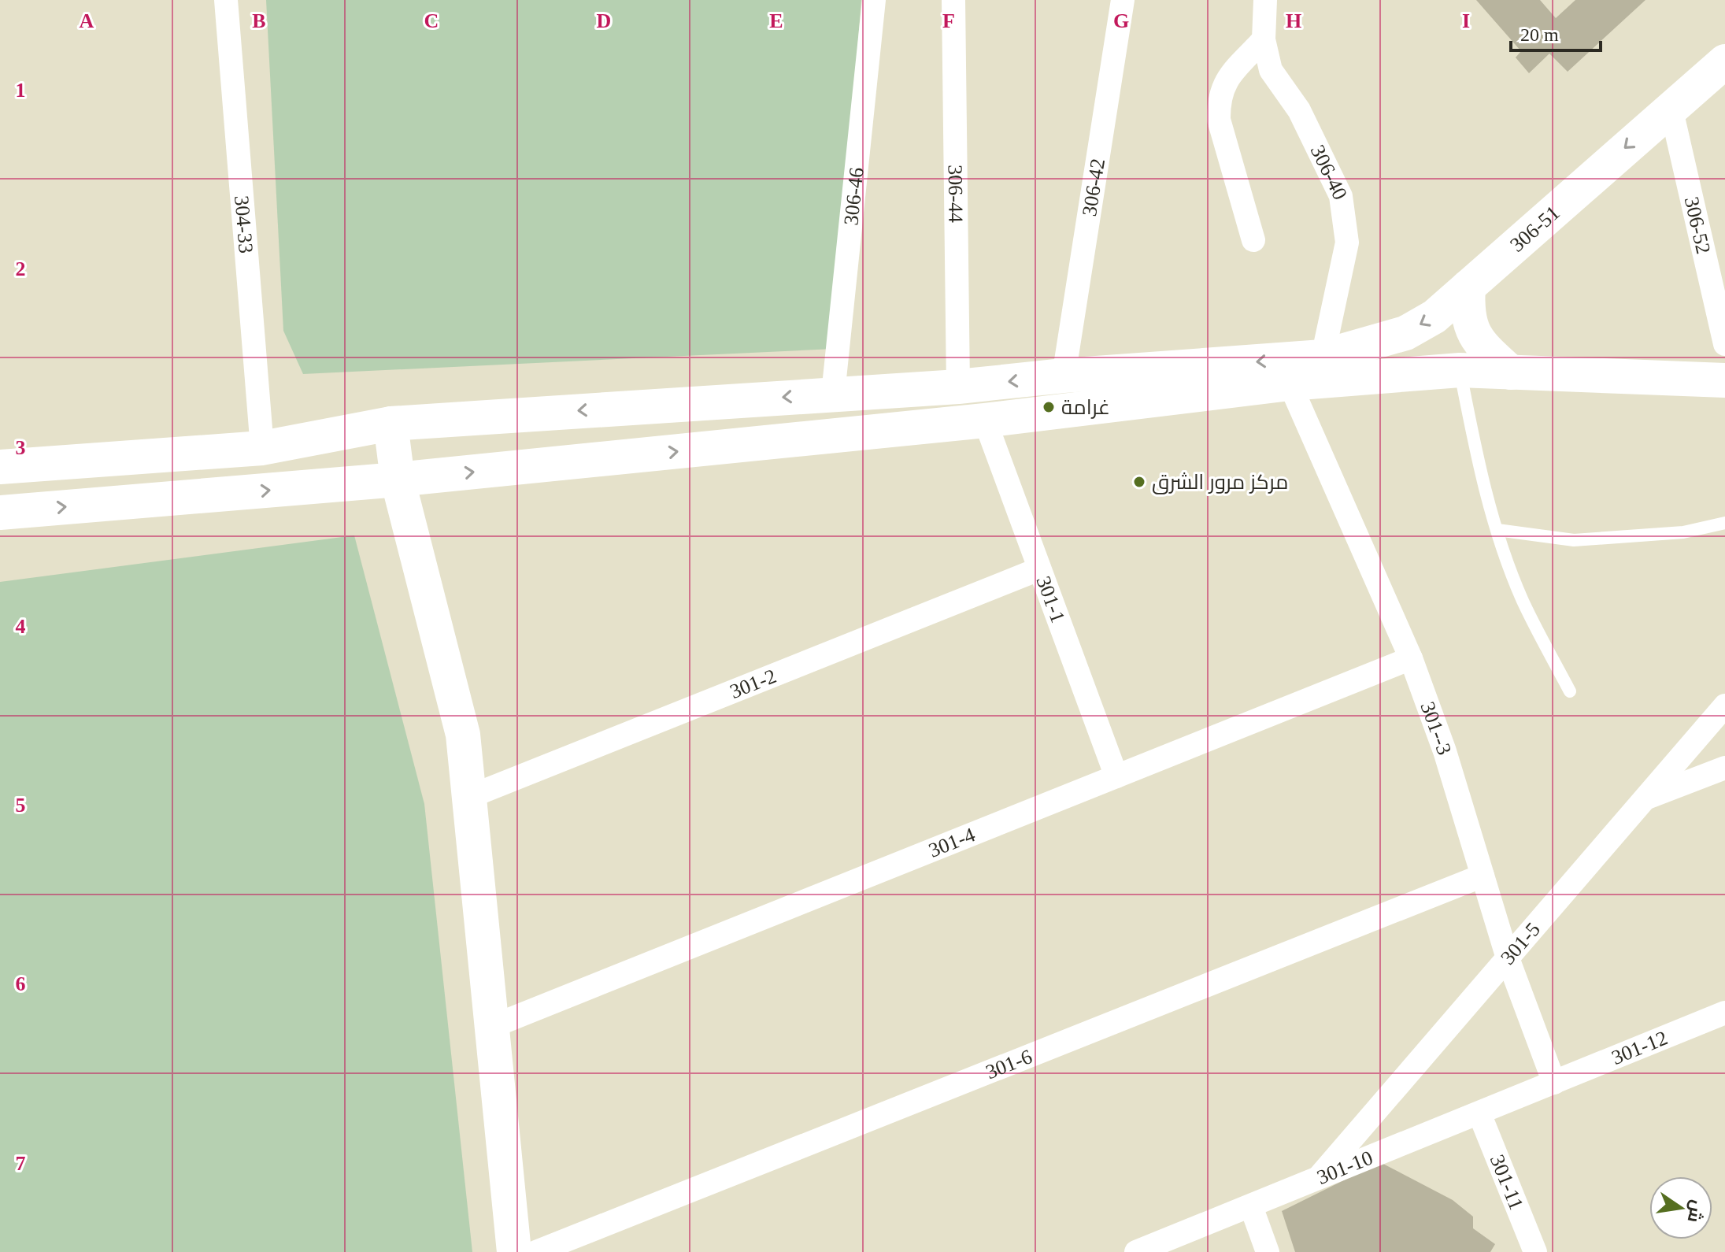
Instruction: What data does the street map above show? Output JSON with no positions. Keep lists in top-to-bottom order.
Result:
{
  "streets": {
    "main road": ["306-51"],
    "street": [
      "306-40",
      "306-42",
      "306-44",
      "306-46",
      "304-33",
      "306-52",
      "301-1",
      "301-2",
      "301--3",
      "301-4",
      "301-5",
      "301-12",
      "301-6",
      "301-10",
      "301-11"
    ]
  },
  "crossings": [
    ["306-40", "306-51"],
    ["306-52", "306-51"],
    ["301-1", "301-2"],
    ["301-1", "301-4"],
    ["301--3", "301-4"],
    ["301--3", "301-5"],
    ["301--3", "301-12"],
    ["301--3", "301-6"],
    ["301--3", "301-10"],
    ["301-5", "301-10"],
    ["301-12", "301-10"],
    ["301-10", "301-11"]
  ],
  "one_way": ["306-51"],
  "places": ["غرامة", "مرکز مرور الشرق"],
  "scale_bar": "20 m",
  "north": "right",
  "grid": {
    "columns": [
      "A",
      "B",
      "C",
      "D",
      "E",
      "F",
      "G",
      "H",
      "I"
    ],
    "rows": [
      "1",
      "2",
      "3",
      "4",
      "5",
      "6",
      "7"
    ]
  }
}
